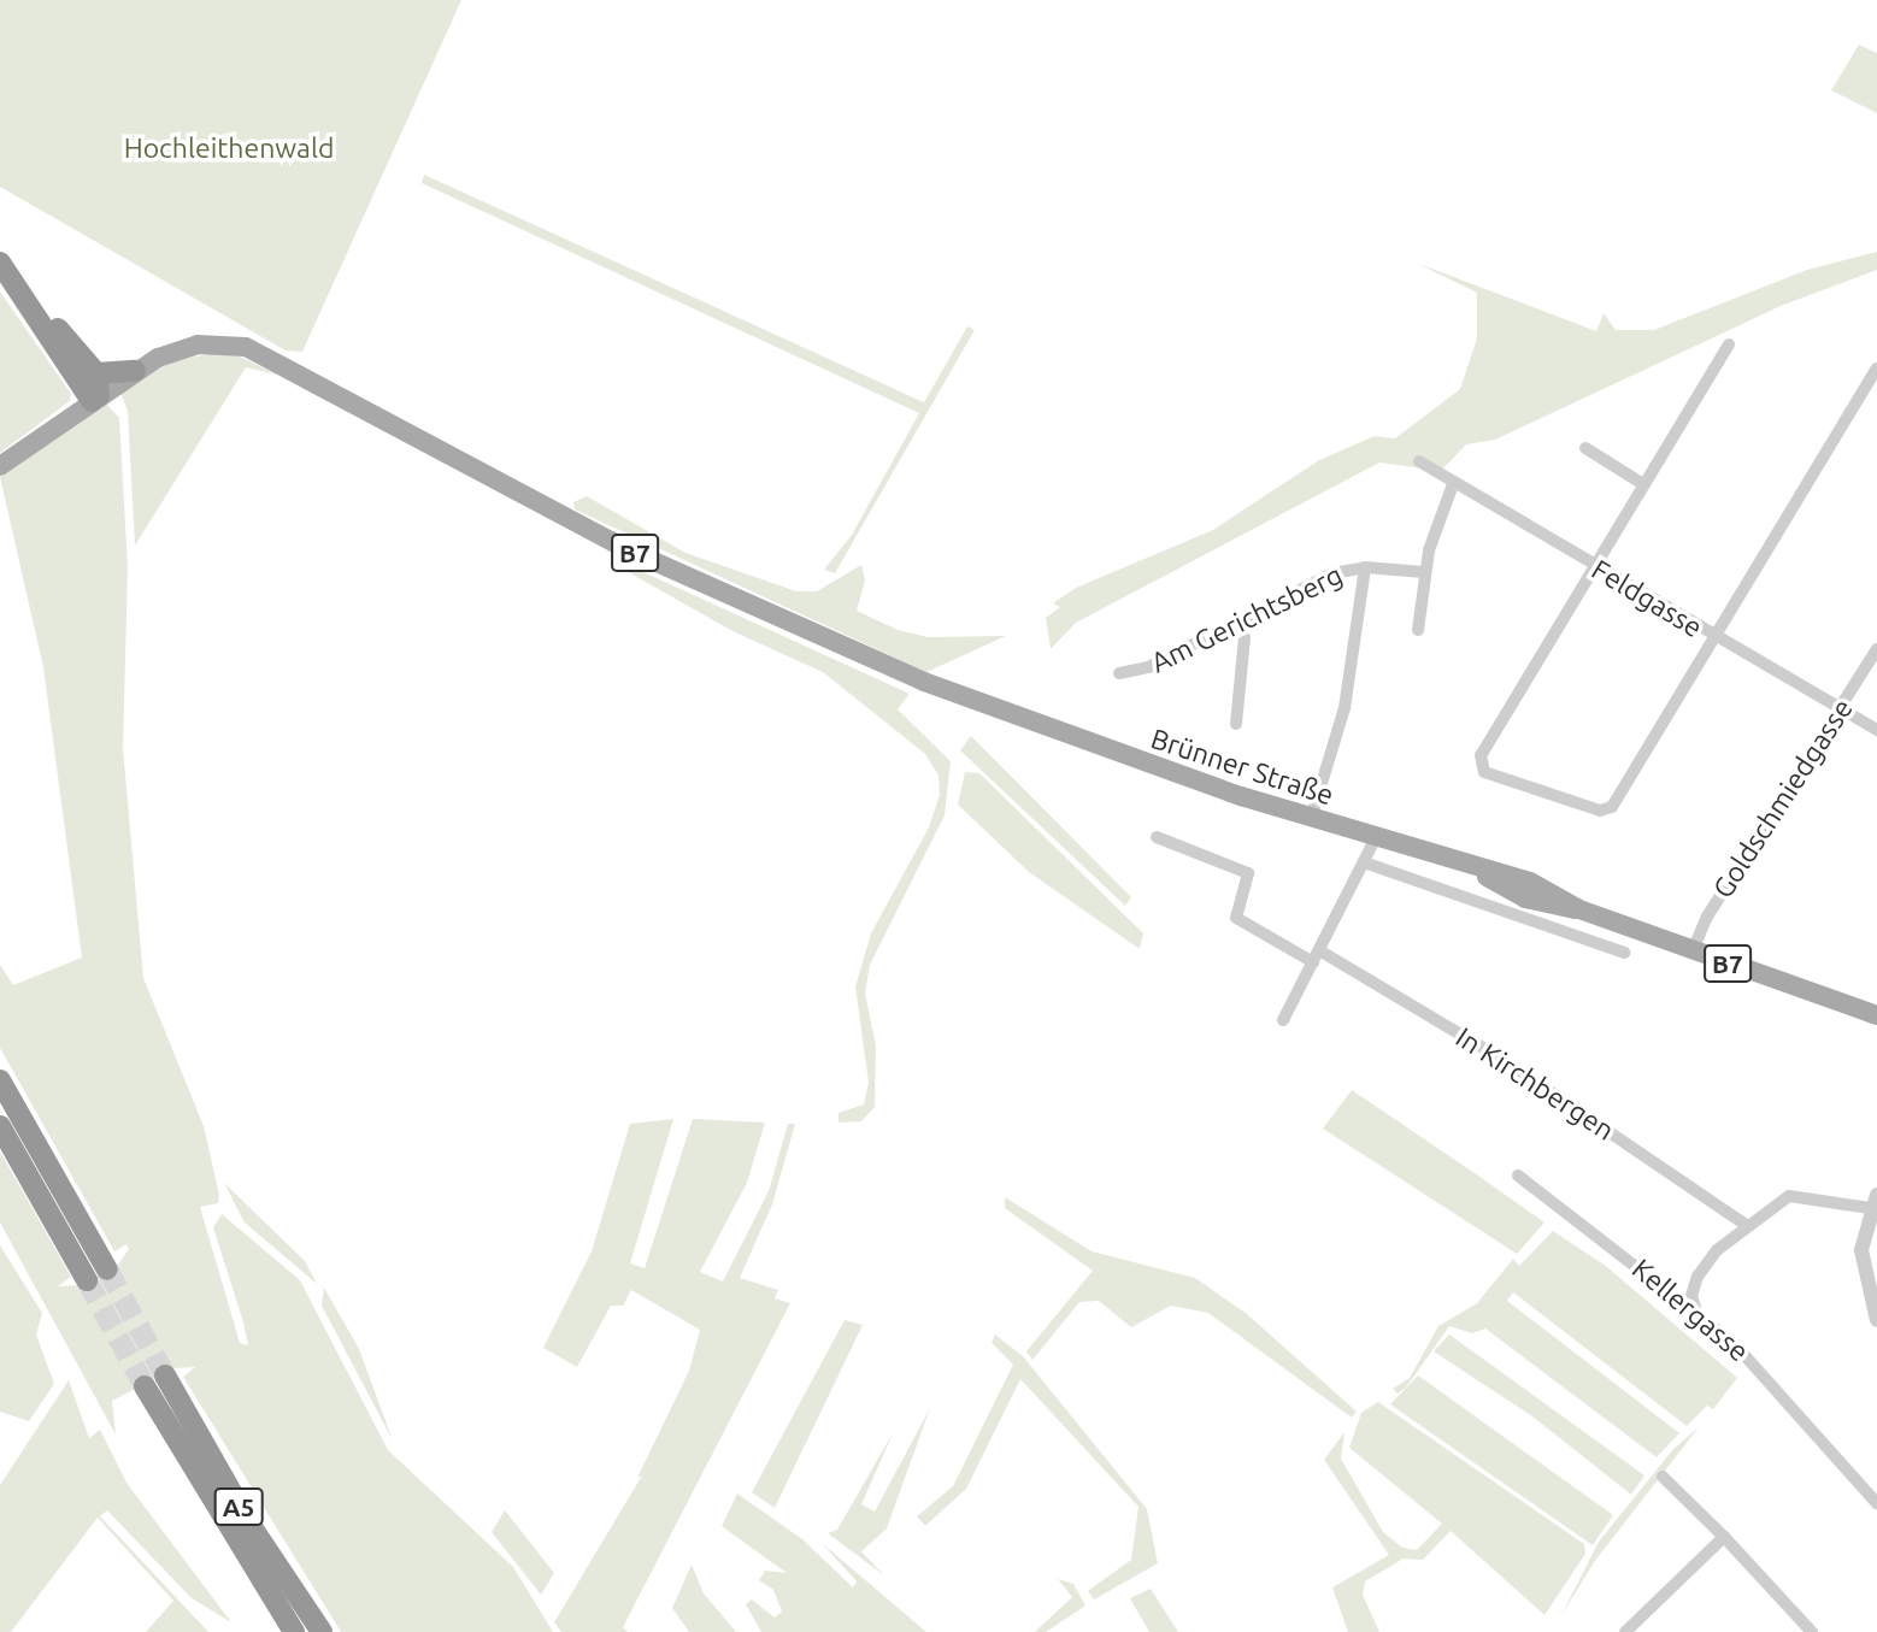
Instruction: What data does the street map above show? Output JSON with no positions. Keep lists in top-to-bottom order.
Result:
{
  "streets": {
    "highway": ["A5"],
    "main road": ["B7", "Brünner Straße"],
    "street": [
      "Feldgasse",
      "Am Gerichtsberg",
      "Goldschmiedgasse",
      "In Kirchbergen",
      "Kellergasse"
    ]
  },
  "crossings": [
    ["B7", "Brünner Straße"],
    ["Feldgasse", "Goldschmiedgasse"],
    ["Brünner Straße", "Goldschmiedgasse"]
  ],
  "parks": ["Hochleithenwald"]
}
